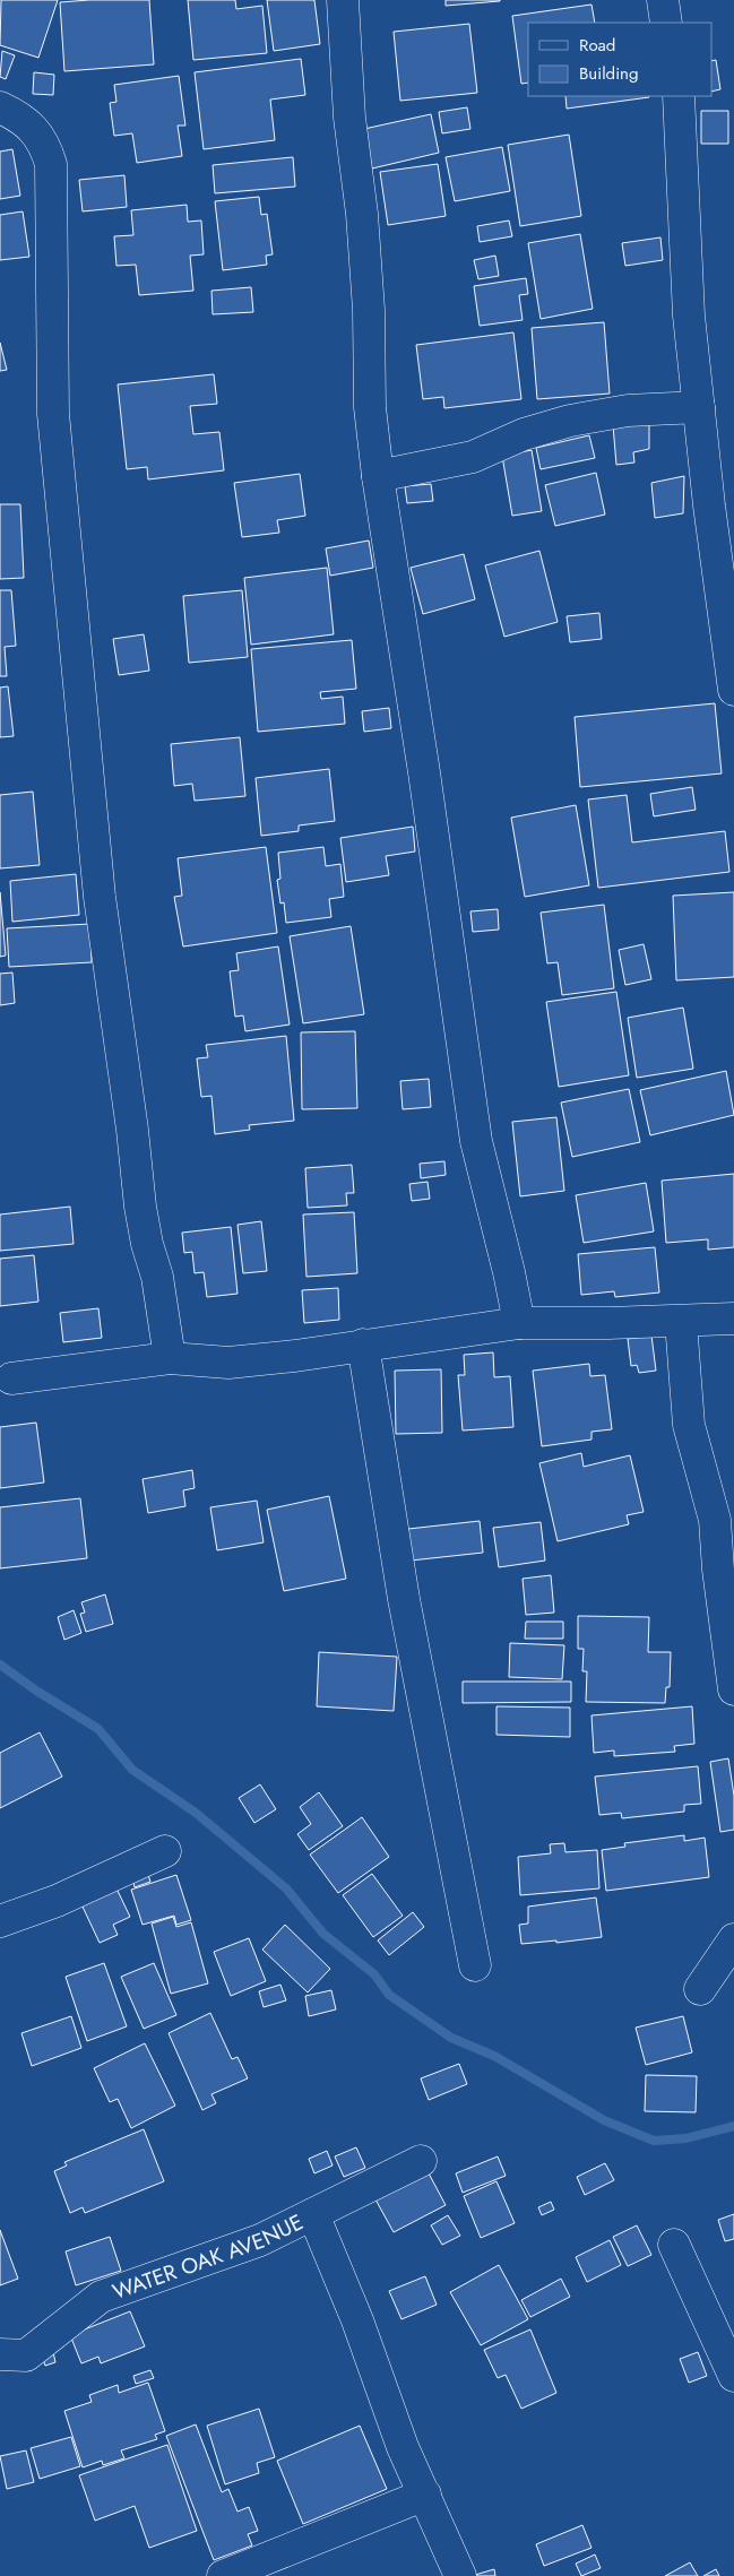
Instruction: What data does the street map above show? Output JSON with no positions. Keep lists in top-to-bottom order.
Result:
{
  "streets": {
    "street": ["WATER OAK AVENUE"]
  },
  "legend": ["Road", "Building"]
}
